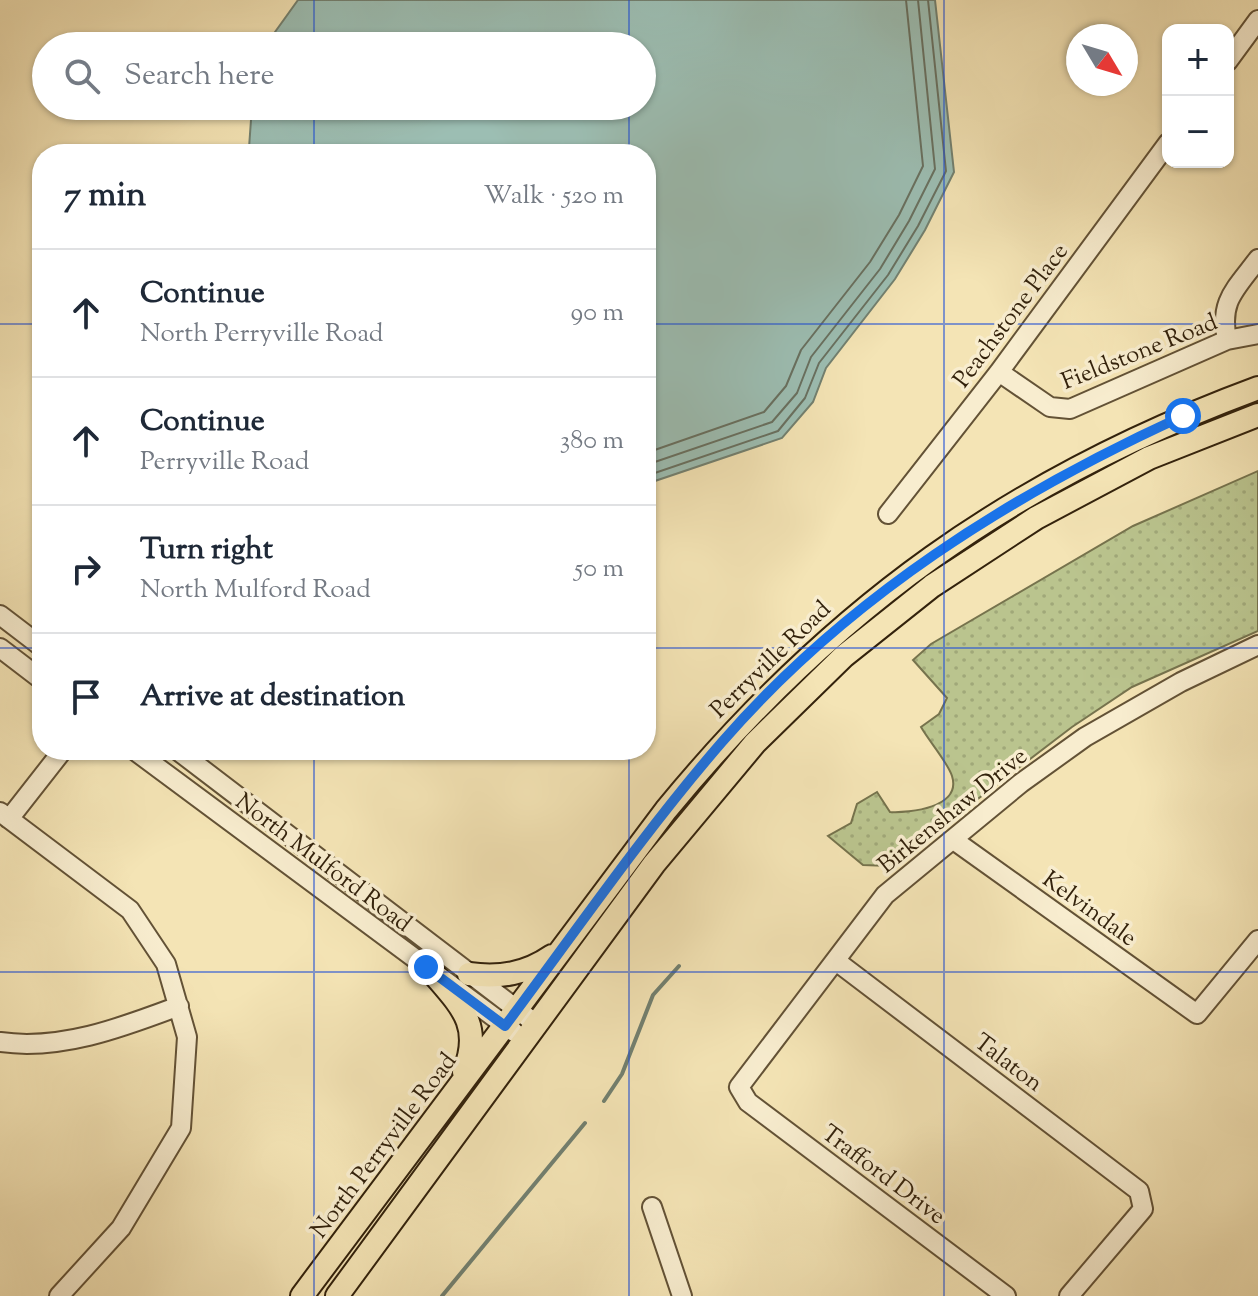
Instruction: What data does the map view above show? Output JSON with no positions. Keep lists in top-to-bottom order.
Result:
{
  "streets": {
    "main road": ["Perryville Road", "North Perryville Road"],
    "street": [
      "Peachstone Place",
      "Fieldstone Road",
      "Birkenshaw Drive",
      "North Mulford Road",
      "Kelvindale",
      "Talaton",
      "Trafford Drive"
    ]
  },
  "crossings": [
    ["Peachstone Place", "Fieldstone Road"],
    ["Perryville Road", "North Mulford Road"],
    ["Perryville Road", "North Perryville Road"],
    ["Birkenshaw Drive", "Kelvindale"],
    ["Birkenshaw Drive", "Talaton"],
    ["Birkenshaw Drive", "Trafford Drive"],
    ["North Mulford Road", "North Perryville Road"]
  ],
  "north": "bottom right",
  "page": {
    "map_buttons": ["+", "−"],
    "search": "Search here",
    "heading": ["7 min", "Walk · 520 m"],
    "list": [
      ["Continue", "North Perryville Road", "90 m"],
      ["Continue", "Perryville Road", "380 m"],
      ["Turn right", "North Mulford Road", "50 m"],
      "Arrive at destination"
    ]
  }
}
